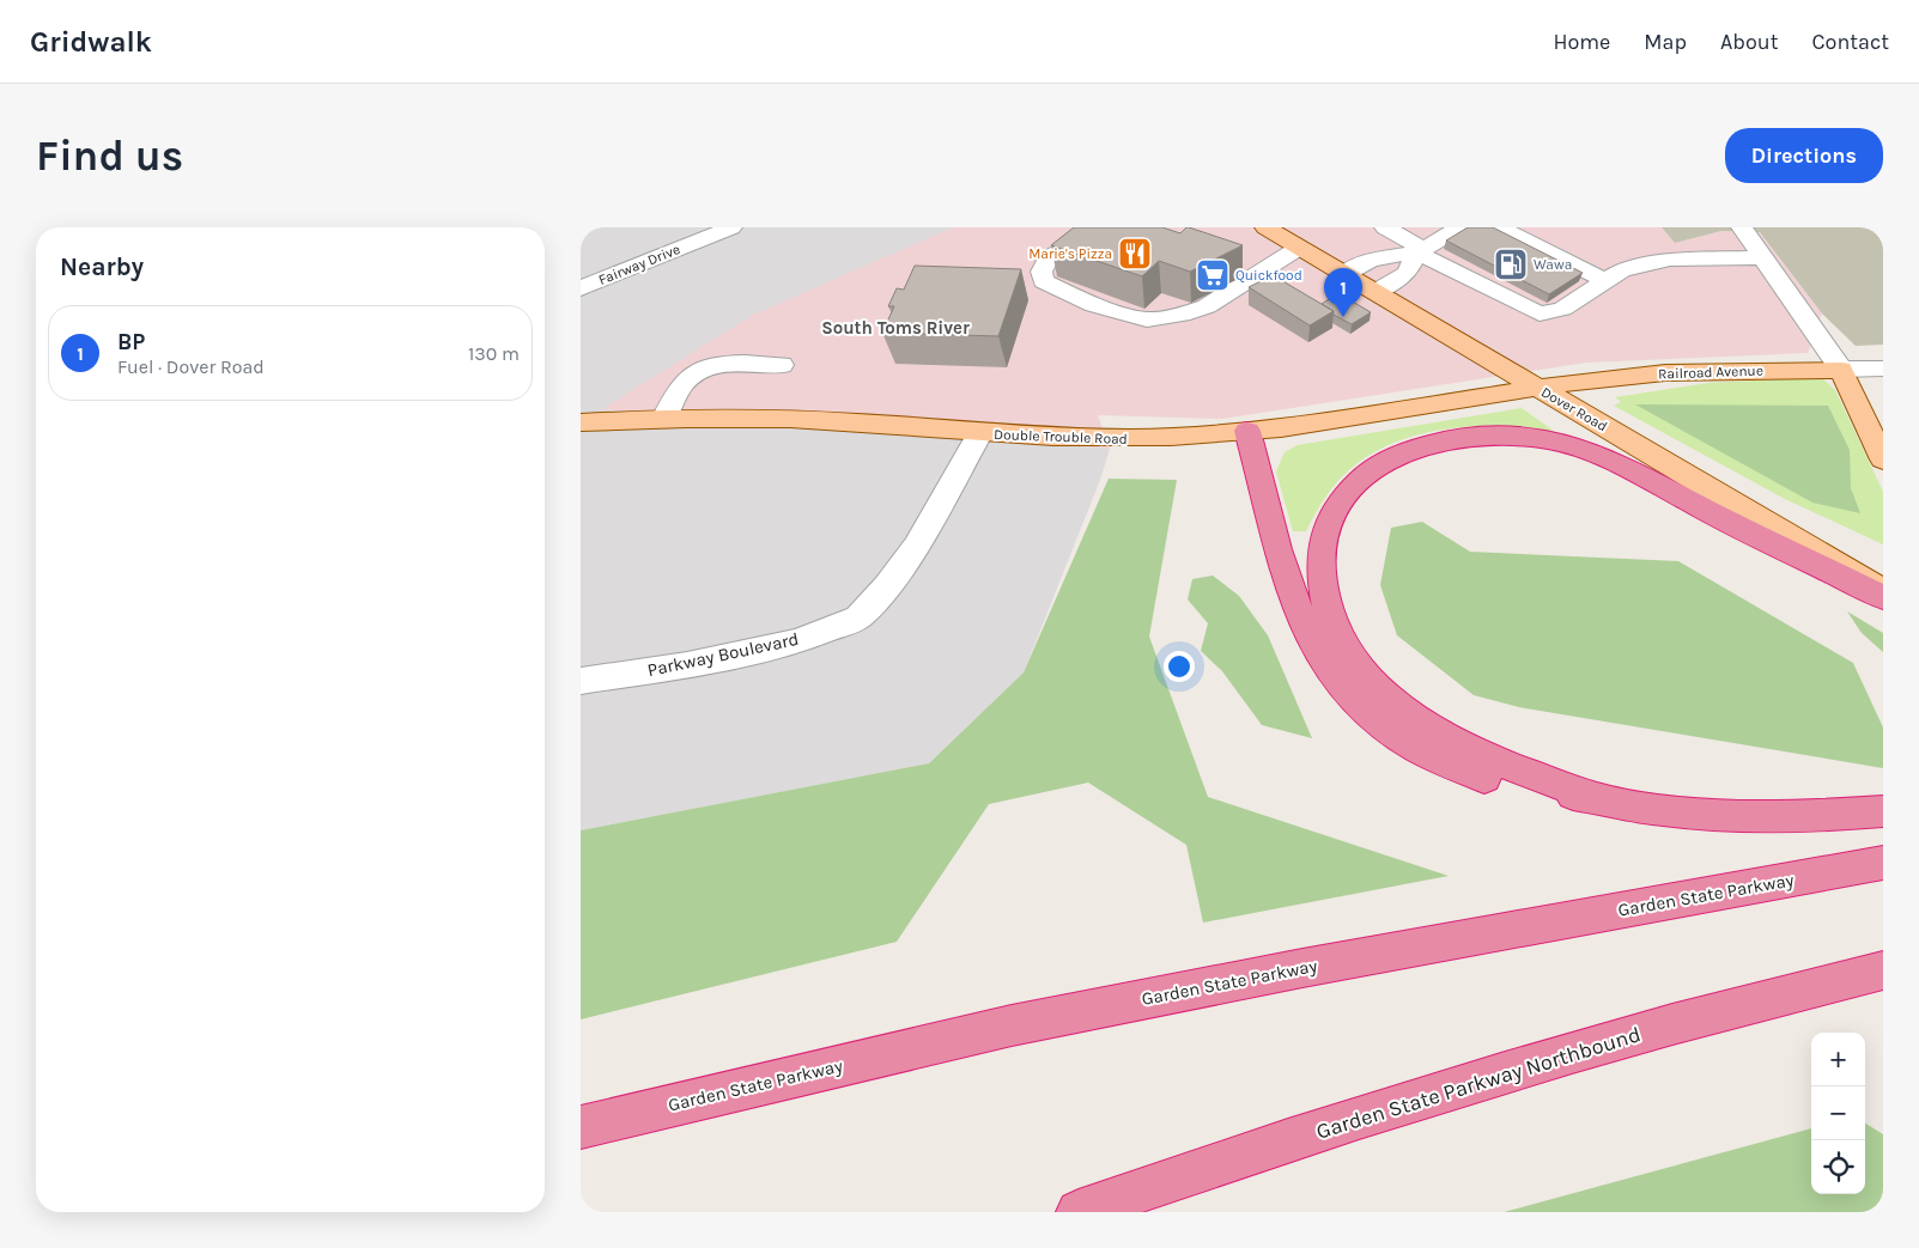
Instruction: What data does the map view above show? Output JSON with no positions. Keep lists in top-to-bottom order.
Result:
{
  "streets": {
    "highway": ["Garden State Parkway", "Garden State Parkway Northbound"],
    "main road": ["Railroad Avenue", "Dover Road", "Double Trouble Road"],
    "street": ["Fairway Drive", "Parkway Boulevard"]
  },
  "crossings": [
    ["Railroad Avenue", "Dover Road"],
    ["Railroad Avenue", "Double Trouble Road"],
    ["Dover Road", "Double Trouble Road"],
    ["Double Trouble Road", "Parkway Boulevard"]
  ],
  "districts": ["South Toms River"],
  "places": {
    "restaurant": ["Marie's Pizza"],
    "fuel station": ["Wawa"],
    "supermarket": ["Quickfood"]
  },
  "page": {
    "header": "Gridwalk",
    "nav": [
      "Home",
      "Map",
      "About",
      "Contact"
    ],
    "buttons": "Directions",
    "title": "Find us",
    "heading": "Nearby",
    "pins": "1",
    "list": [
      {
        "mark": "1",
        "name": "BP",
        "note": "Fuel · Dover Road",
        "value": "130 m"
      }
    ],
    "map_buttons": ["+", "−"]
  }
}
